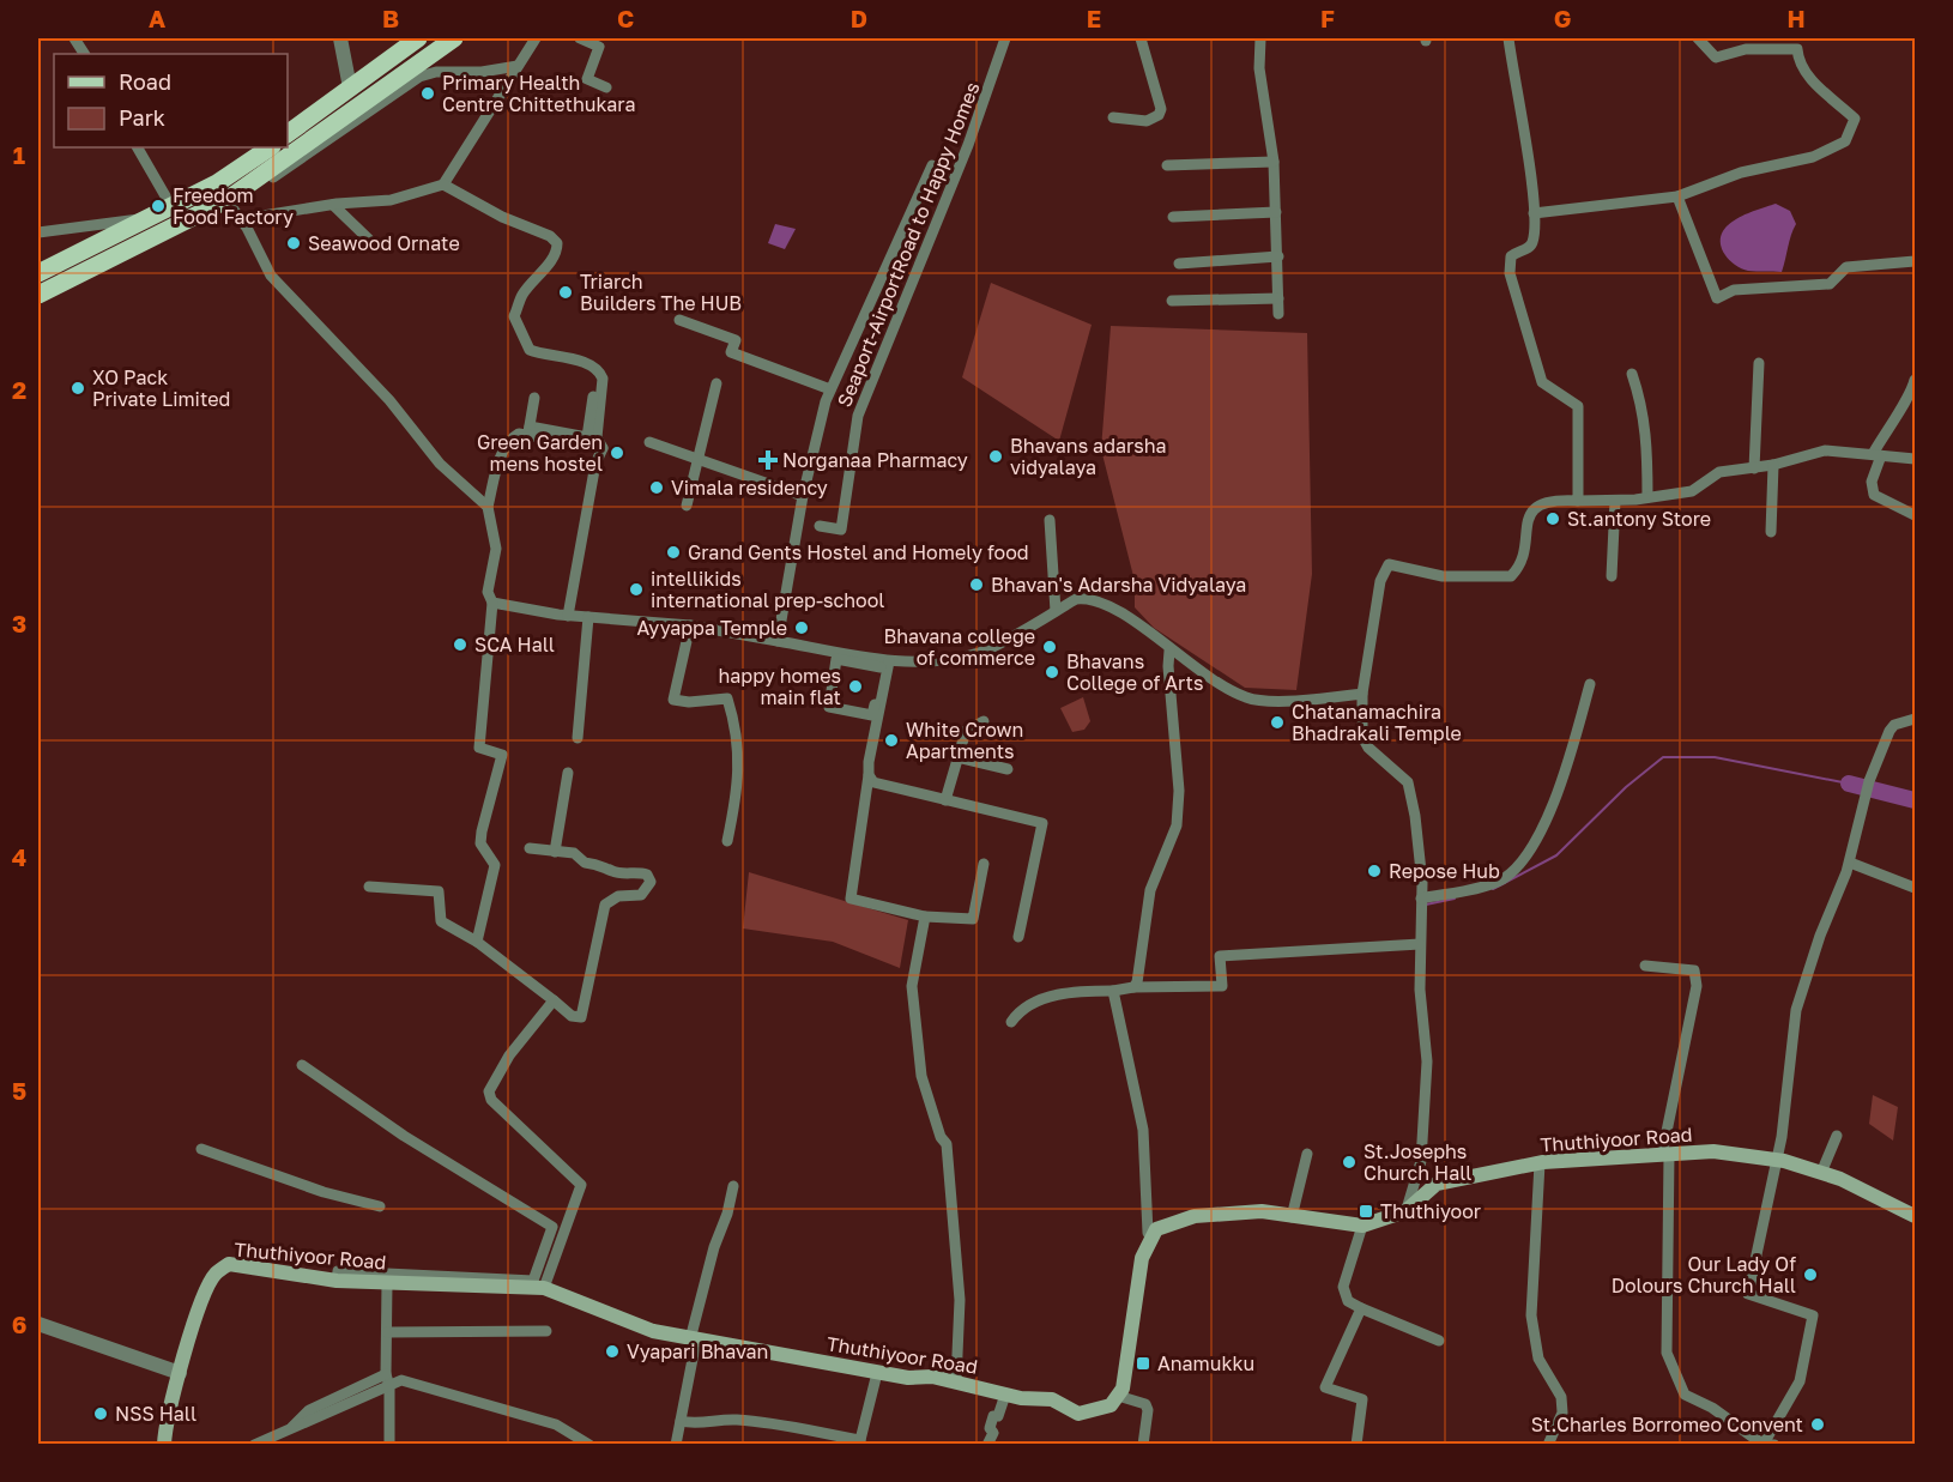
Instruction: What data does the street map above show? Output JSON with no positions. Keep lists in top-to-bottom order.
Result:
{
  "streets": {
    "main road": ["Thuthiyoor Road"],
    "street": ["Seaport-AirportRoad to Happy Homes"]
  },
  "places": {
    "other": [
      "Primary Health Centre Chittethukara",
      "Freedom Food Factory",
      "Seawood Ornate",
      "Triarch Builders The HUB",
      "XO Pack Private Limited",
      "Green Garden mens hostel",
      "Bhavans adarsha vidyalaya",
      "Vimala residency",
      "St.antony Store",
      "Grand Gents Hostel and Homely food",
      "Bhavan's Adarsha Vidyalaya",
      "intellikids international prep-school",
      "Ayyappa Temple",
      "SCA Hall",
      "Bhavana college of commerce",
      "Bhavans College of Arts",
      "happy homes main flat",
      "Chatanamachira Bhadrakali Temple",
      "White Crown Apartments",
      "Repose Hub",
      "St.Josephs Church Hall",
      "Our Lady Of Dolours Church Hall",
      "Vyapari Bhavan",
      "NSS Hall",
      "St.Charles Borromeo Convent"
    ],
    "health": ["Norganaa Pharmacy"],
    "transit": ["Thuthiyoor", "Anamukku"]
  },
  "legend": ["Road", "Park"],
  "grid": {
    "columns": [
      "A",
      "B",
      "C",
      "D",
      "E",
      "F",
      "G",
      "H"
    ],
    "rows": [
      "1",
      "2",
      "3",
      "4",
      "5",
      "6"
    ]
  }
}
